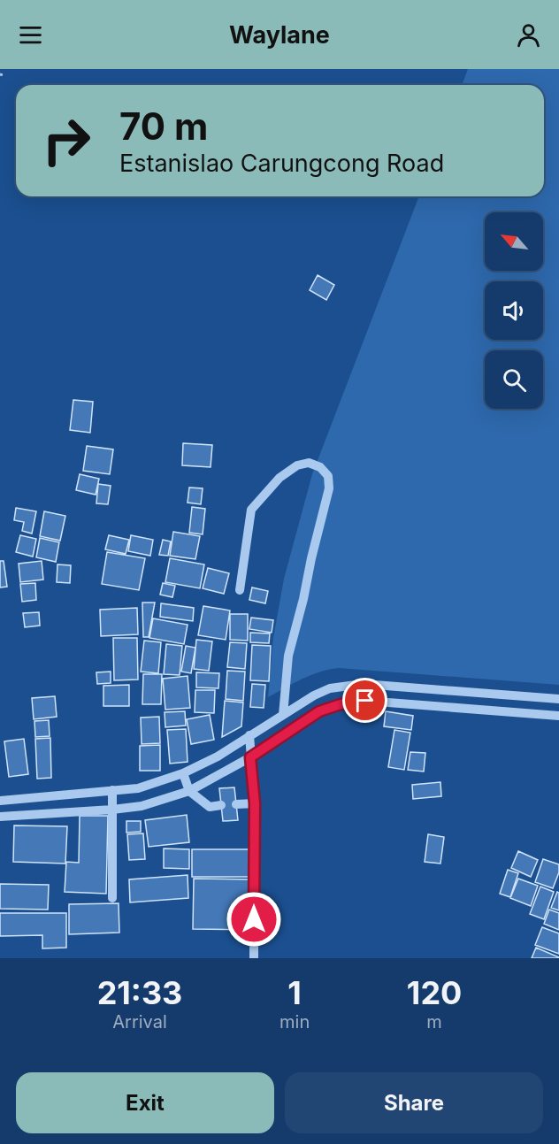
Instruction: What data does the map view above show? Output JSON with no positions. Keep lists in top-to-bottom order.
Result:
{
  "north": "top left",
  "page": {
    "header": "Waylane",
    "turn": ["70 m", "Estanislao Carungcong Road"],
    "eta": [
      "21:33",
      "Arrival",
      "1",
      "min",
      "120",
      "m"
    ],
    "buttons": ["Exit", "Share"]
  }
}
